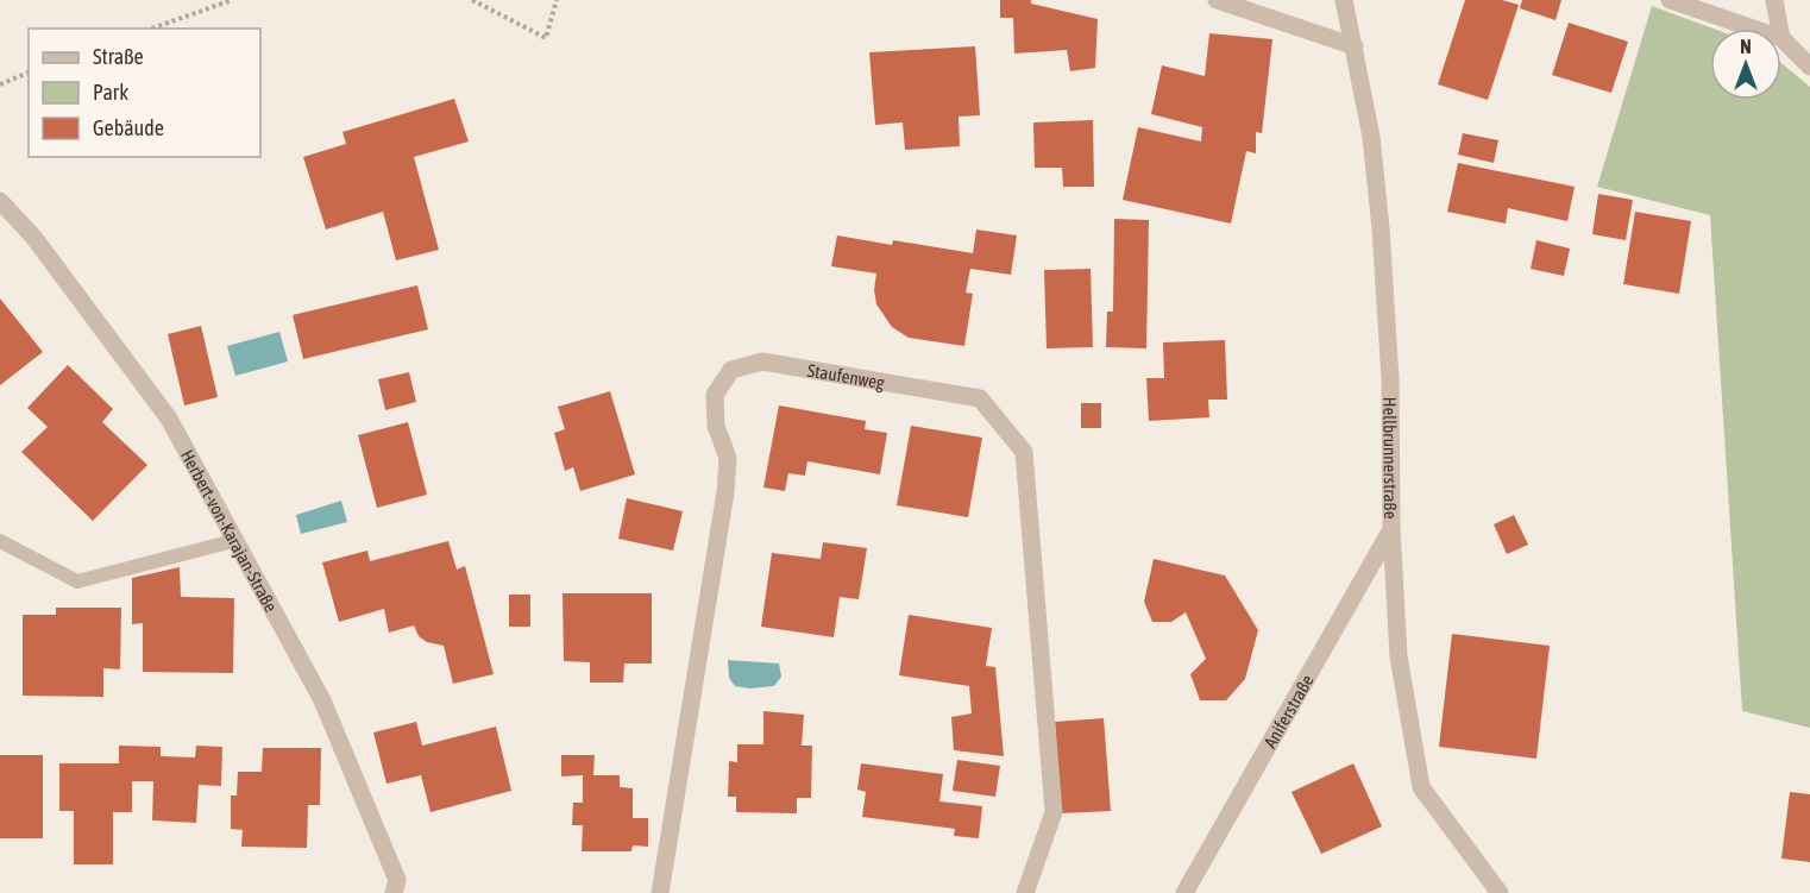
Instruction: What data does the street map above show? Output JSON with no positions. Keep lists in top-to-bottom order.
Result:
{
  "streets": {
    "street": [
      "Staufenweg",
      "Hellbrunnerstraße",
      "Herbert-von-Karajan-Straße",
      "Aniferstraße"
    ]
  },
  "crossings": [
    ["Hellbrunnerstraße", "Aniferstraße"]
  ],
  "legend": ["Straße", "Park", "Gebäude"],
  "north": "top"
}
